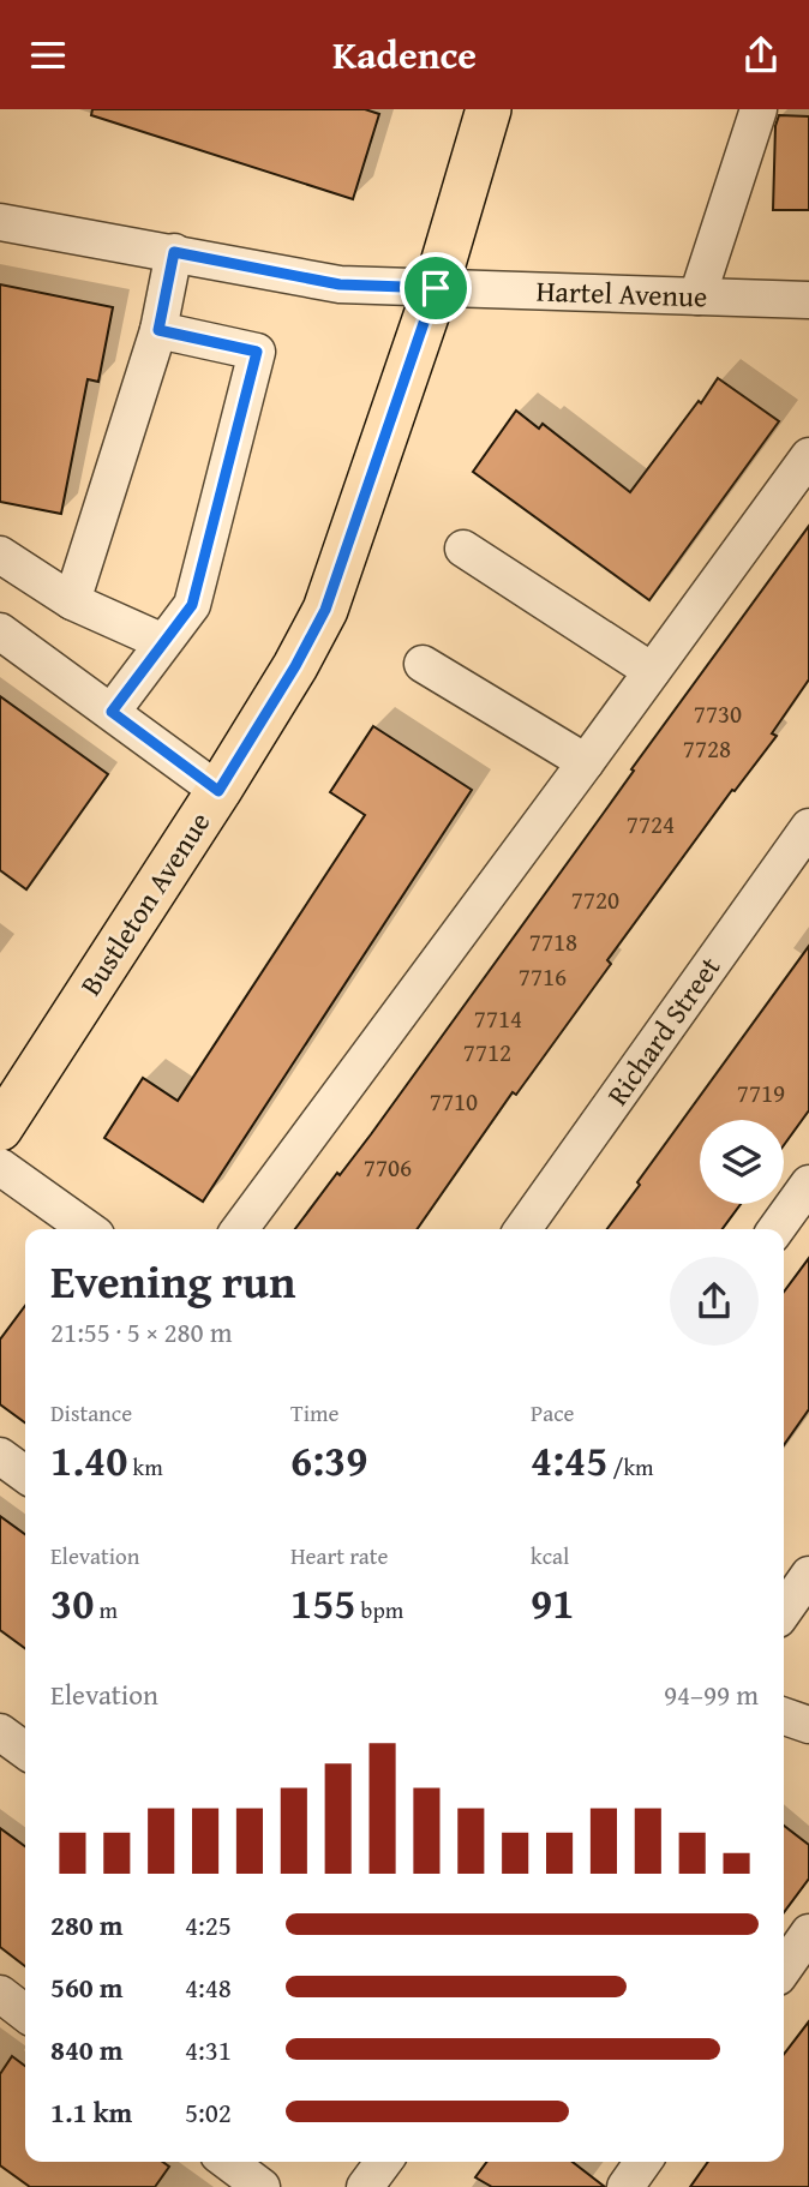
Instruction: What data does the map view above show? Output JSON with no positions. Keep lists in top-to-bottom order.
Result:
{
  "streets": {
    "main road": ["Bustleton Avenue"],
    "street": ["Hartel Avenue", "Richard Street"]
  },
  "crossings": [
    ["Hartel Avenue", "Bustleton Avenue"]
  ],
  "house_numbers": [
    "7730",
    "7728",
    "7724",
    "7720",
    "7718",
    "7716",
    "7714",
    "7712",
    "7719",
    "7710",
    "7706"
  ],
  "page": {
    "header": "Kadence",
    "heading": ["Evening run", "21:55 · 5 × 280 m"],
    "stats": [
      ["Distance", "1.40 km"],
      ["Time", "6:39"],
      ["Pace", "4:45 /km"],
      ["Elevation", "30 m"],
      ["Heart rate", "155 bpm"],
      ["kcal", "91"]
    ],
    "chart": ["Elevation", "94–99 m"],
    "list": [
      {
        "name": "280 m",
        "note": "4:25"
      },
      {
        "name": "560 m",
        "note": "4:48"
      },
      {
        "name": "840 m",
        "note": "4:31"
      },
      {
        "name": "1.1 km",
        "note": "5:02"
      }
    ]
  }
}
